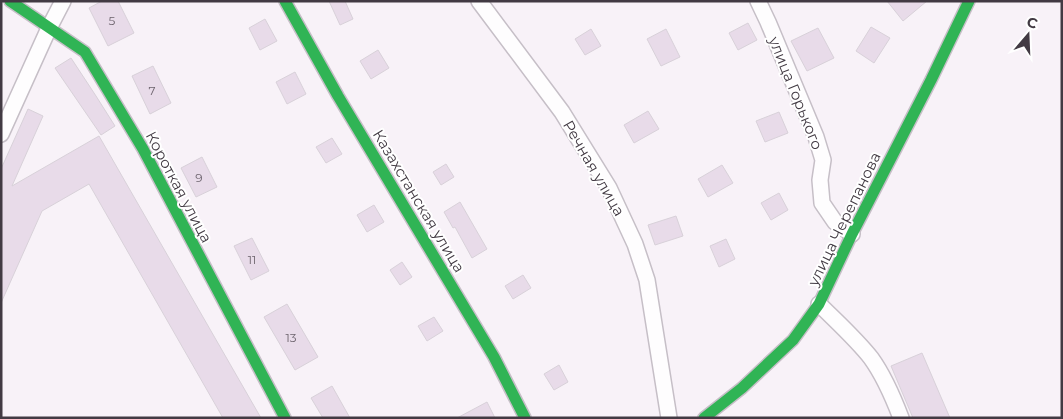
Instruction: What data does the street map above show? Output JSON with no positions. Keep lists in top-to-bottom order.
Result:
{
  "streets": {
    "street": [
      "улица Горького",
      "Речная улица",
      "Короткая улица",
      "Казахстанская улица",
      "улица Черепанова"
    ]
  },
  "crossings": [
    ["улица Горького", "улица Черепанова"]
  ],
  "house_numbers": [
    "5",
    "7",
    "9",
    "11",
    "13"
  ],
  "north": "top"
}
